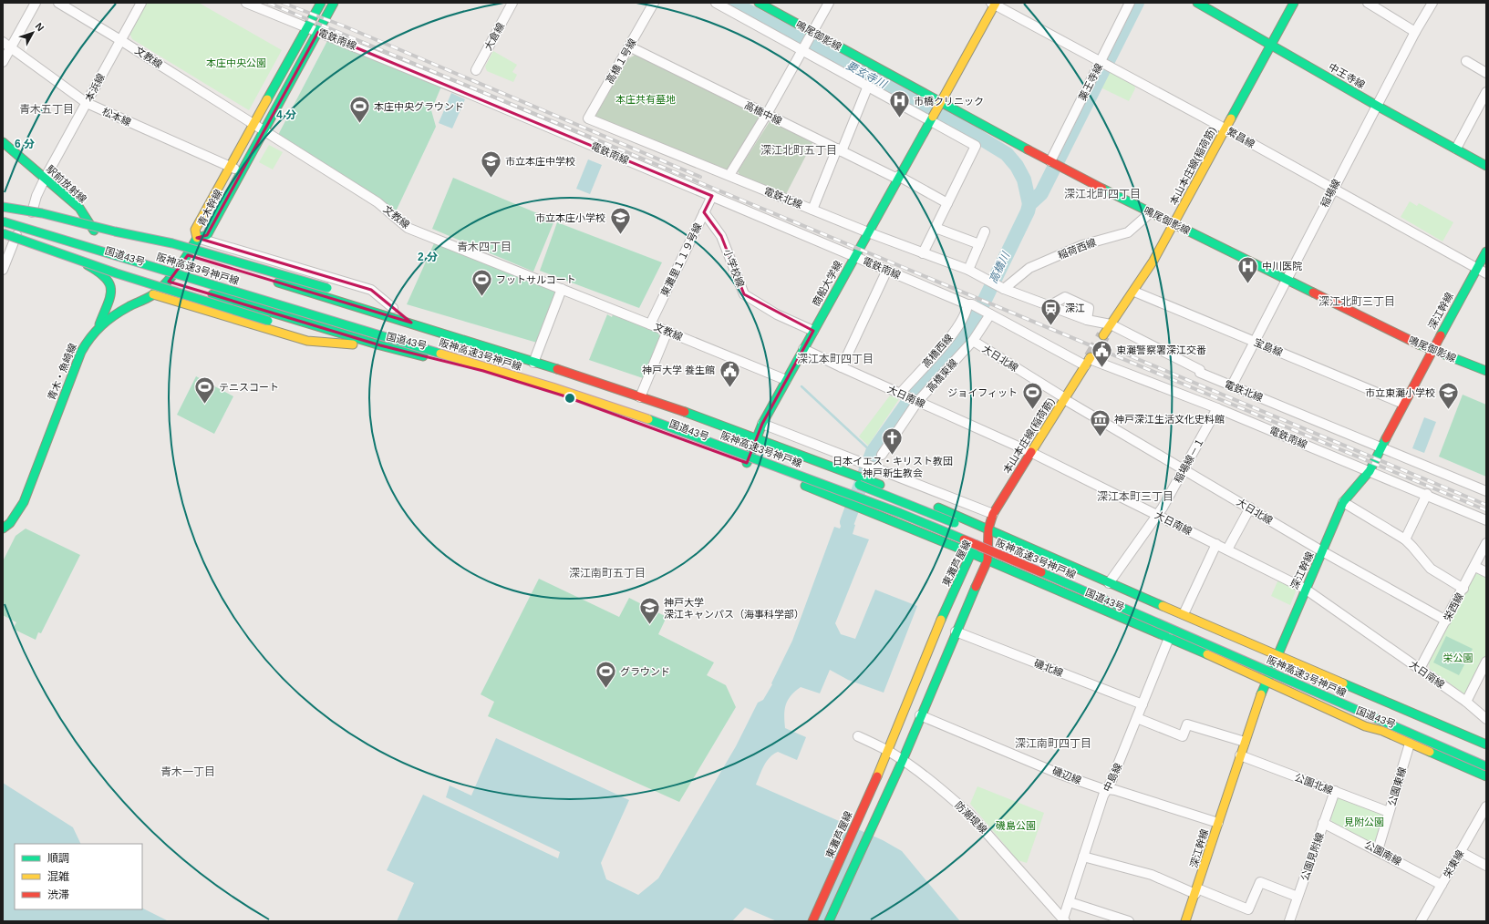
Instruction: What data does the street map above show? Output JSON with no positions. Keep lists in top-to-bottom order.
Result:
{
  "streets": {
    "main road": [
      "鳴尾御影線",
      "中王寺線",
      "本山本庄線(稲荷筋)",
      "駅前放射線",
      "青木幹線",
      "国道43号",
      "阪神高速3号神戸線",
      "商船大学線",
      "深江幹線",
      "青木・魚崎線",
      "東灘芦屋線"
    ],
    "street": [
      "大倉線",
      "電鉄南線",
      "文教線",
      "高橋１号線",
      "薬王寺線",
      "本浜線",
      "高橋中線",
      "松本線",
      "繁昌線",
      "稲場線",
      "電鉄北線",
      "稲荷西線",
      "東灘里１１９号線",
      "小学校線",
      "宝島線",
      "高橋西線",
      "大日北線",
      "高橋東線",
      "大日南線",
      "稲場線－１",
      "栄西線",
      "磯北線",
      "磯辺線",
      "中島線",
      "公園北線",
      "公園東線",
      "防潮堤線",
      "公園南線",
      "公園見附線",
      "栄東線"
    ]
  },
  "crossings": [
    ["鳴尾御影線", "薬王寺線"],
    ["鳴尾御影線", "高橋中線"],
    ["鳴尾御影線", "本山本庄線(稲荷筋)"],
    ["鳴尾御影線", "稲場線"],
    ["鳴尾御影線", "稲荷西線"],
    ["鳴尾御影線", "商船大学線"],
    ["鳴尾御影線", "深江幹線"],
    ["電鉄南線", "本山本庄線(稲荷筋)"],
    ["電鉄南線", "青木幹線"],
    ["電鉄南線", "東灘里１１９号線"],
    ["電鉄南線", "商船大学線"],
    ["電鉄南線", "深江幹線"],
    ["電鉄南線", "高橋西線"],
    ["電鉄南線", "高橋東線"],
    ["電鉄南線", "稲場線－１"],
    ["文教線", "本浜線"],
    ["文教線", "青木幹線"],
    ["文教線", "東灘里１１９号線"],
    ["文教線", "商船大学線"],
    ["高橋１号線", "高橋中線"],
    ["高橋１号線", "電鉄北線"],
    ["中王寺線", "本山本庄線(稲荷筋)"],
    ["中王寺線", "稲場線"],
    ["薬王寺線", "繁昌線"],
    ["本浜線", "松本線"],
    ["本浜線", "駅前放射線"],
    ["本浜線", "国道43号"],
    ["高橋中線", "商船大学線"],
    ["松本線", "青木幹線"],
    ["繁昌線", "本山本庄線(稲荷筋)"],
    ["繁昌線", "稲場線"],
    ["繁昌線", "深江幹線"],
    ["本山本庄線(稲荷筋)", "電鉄北線"],
    ["本山本庄線(稲荷筋)", "国道43号"],
    ["本山本庄線(稲荷筋)", "宝島線"],
    ["本山本庄線(稲荷筋)", "大日北線"],
    ["本山本庄線(稲荷筋)", "大日南線"],
    ["本山本庄線(稲荷筋)", "東灘芦屋線"],
    ["駅前放射線", "国道43号"],
    ["稲場線", "電鉄北線"],
    ["稲場線", "宝島線"],
    ["電鉄北線", "稲荷西線"],
    ["電鉄北線", "商船大学線"],
    ["電鉄北線", "深江幹線"],
    ["青木幹線", "青木・魚崎線"],
    ["国道43号", "商船大学線"],
    ["国道43号", "深江幹線"],
    ["国道43号", "青木・魚崎線"],
    ["国道43号", "稲場線－１"],
    ["国道43号", "東灘芦屋線"],
    ["国道43号", "中島線"],
    ["国道43号", "公園東線"],
    ["東灘里１１９号線", "小学校線"],
    ["小学校線", "商船大学線"],
    ["商船大学線", "大日南線"],
    ["深江幹線", "宝島線"],
    ["深江幹線", "大日北線"],
    ["深江幹線", "大日南線"],
    ["深江幹線", "磯辺線"],
    ["深江幹線", "公園北線"],
    ["高橋西線", "大日南線"],
    ["大日北線", "高橋東線"],
    ["大日北線", "稲場線－１"],
    ["大日北線", "栄西線"],
    ["高橋東線", "大日南線"],
    ["大日南線", "稲場線－１"],
    ["大日南線", "栄西線"],
    ["東灘芦屋線", "磯北線"],
    ["東灘芦屋線", "磯辺線"],
    ["東灘芦屋線", "防潮堤線"],
    ["磯北線", "中島線"],
    ["磯辺線", "中島線"],
    ["中島線", "防潮堤線"],
    ["公園北線", "公園東線"],
    ["公園北線", "公園見附線"],
    ["公園東線", "公園南線"],
    ["公園南線", "公園見附線"],
    ["公園南線", "栄東線"]
  ],
  "districts": [
    "青木五丁目",
    "深江北町五丁目",
    "深江北町四丁目",
    "青木四丁目",
    "深江北町三丁目",
    "深江本町四丁目",
    "深江本町三丁目",
    "深江南町五丁目",
    "深江南町四丁目",
    "青木一丁目"
  ],
  "water": ["要玄寺川", "高橋川"],
  "parks": [
    "本庄中央公園",
    "本庄共有墓地",
    "栄公園",
    "見附公園",
    "磯島公園"
  ],
  "places": {
    "hospital": ["市橋クリニック", "中川医院"],
    "sports": [
      "本庄中央グラウンド",
      "フットサルコート",
      "テニスコート",
      "ジョイフィット",
      "グラウンド"
    ],
    "school or university": [
      "市立本庄中学校",
      "市立本庄小学校",
      "市立東灘小学校",
      "神戸大学 深江キャンパス（海事科学部）"
    ],
    "station": ["深江"],
    "public building": ["東灘警察署深江交番", "神戸大学 養生館"],
    "museum": ["神戸深江生活文化史料館"],
    "church": ["日本イエス・キリスト教団 神戸新生教会"]
  },
  "legend": ["順調", "混雑", "渋滞"],
  "north": "top right",
  "rings": ["4 分", "6 分", "2 分"]
}
